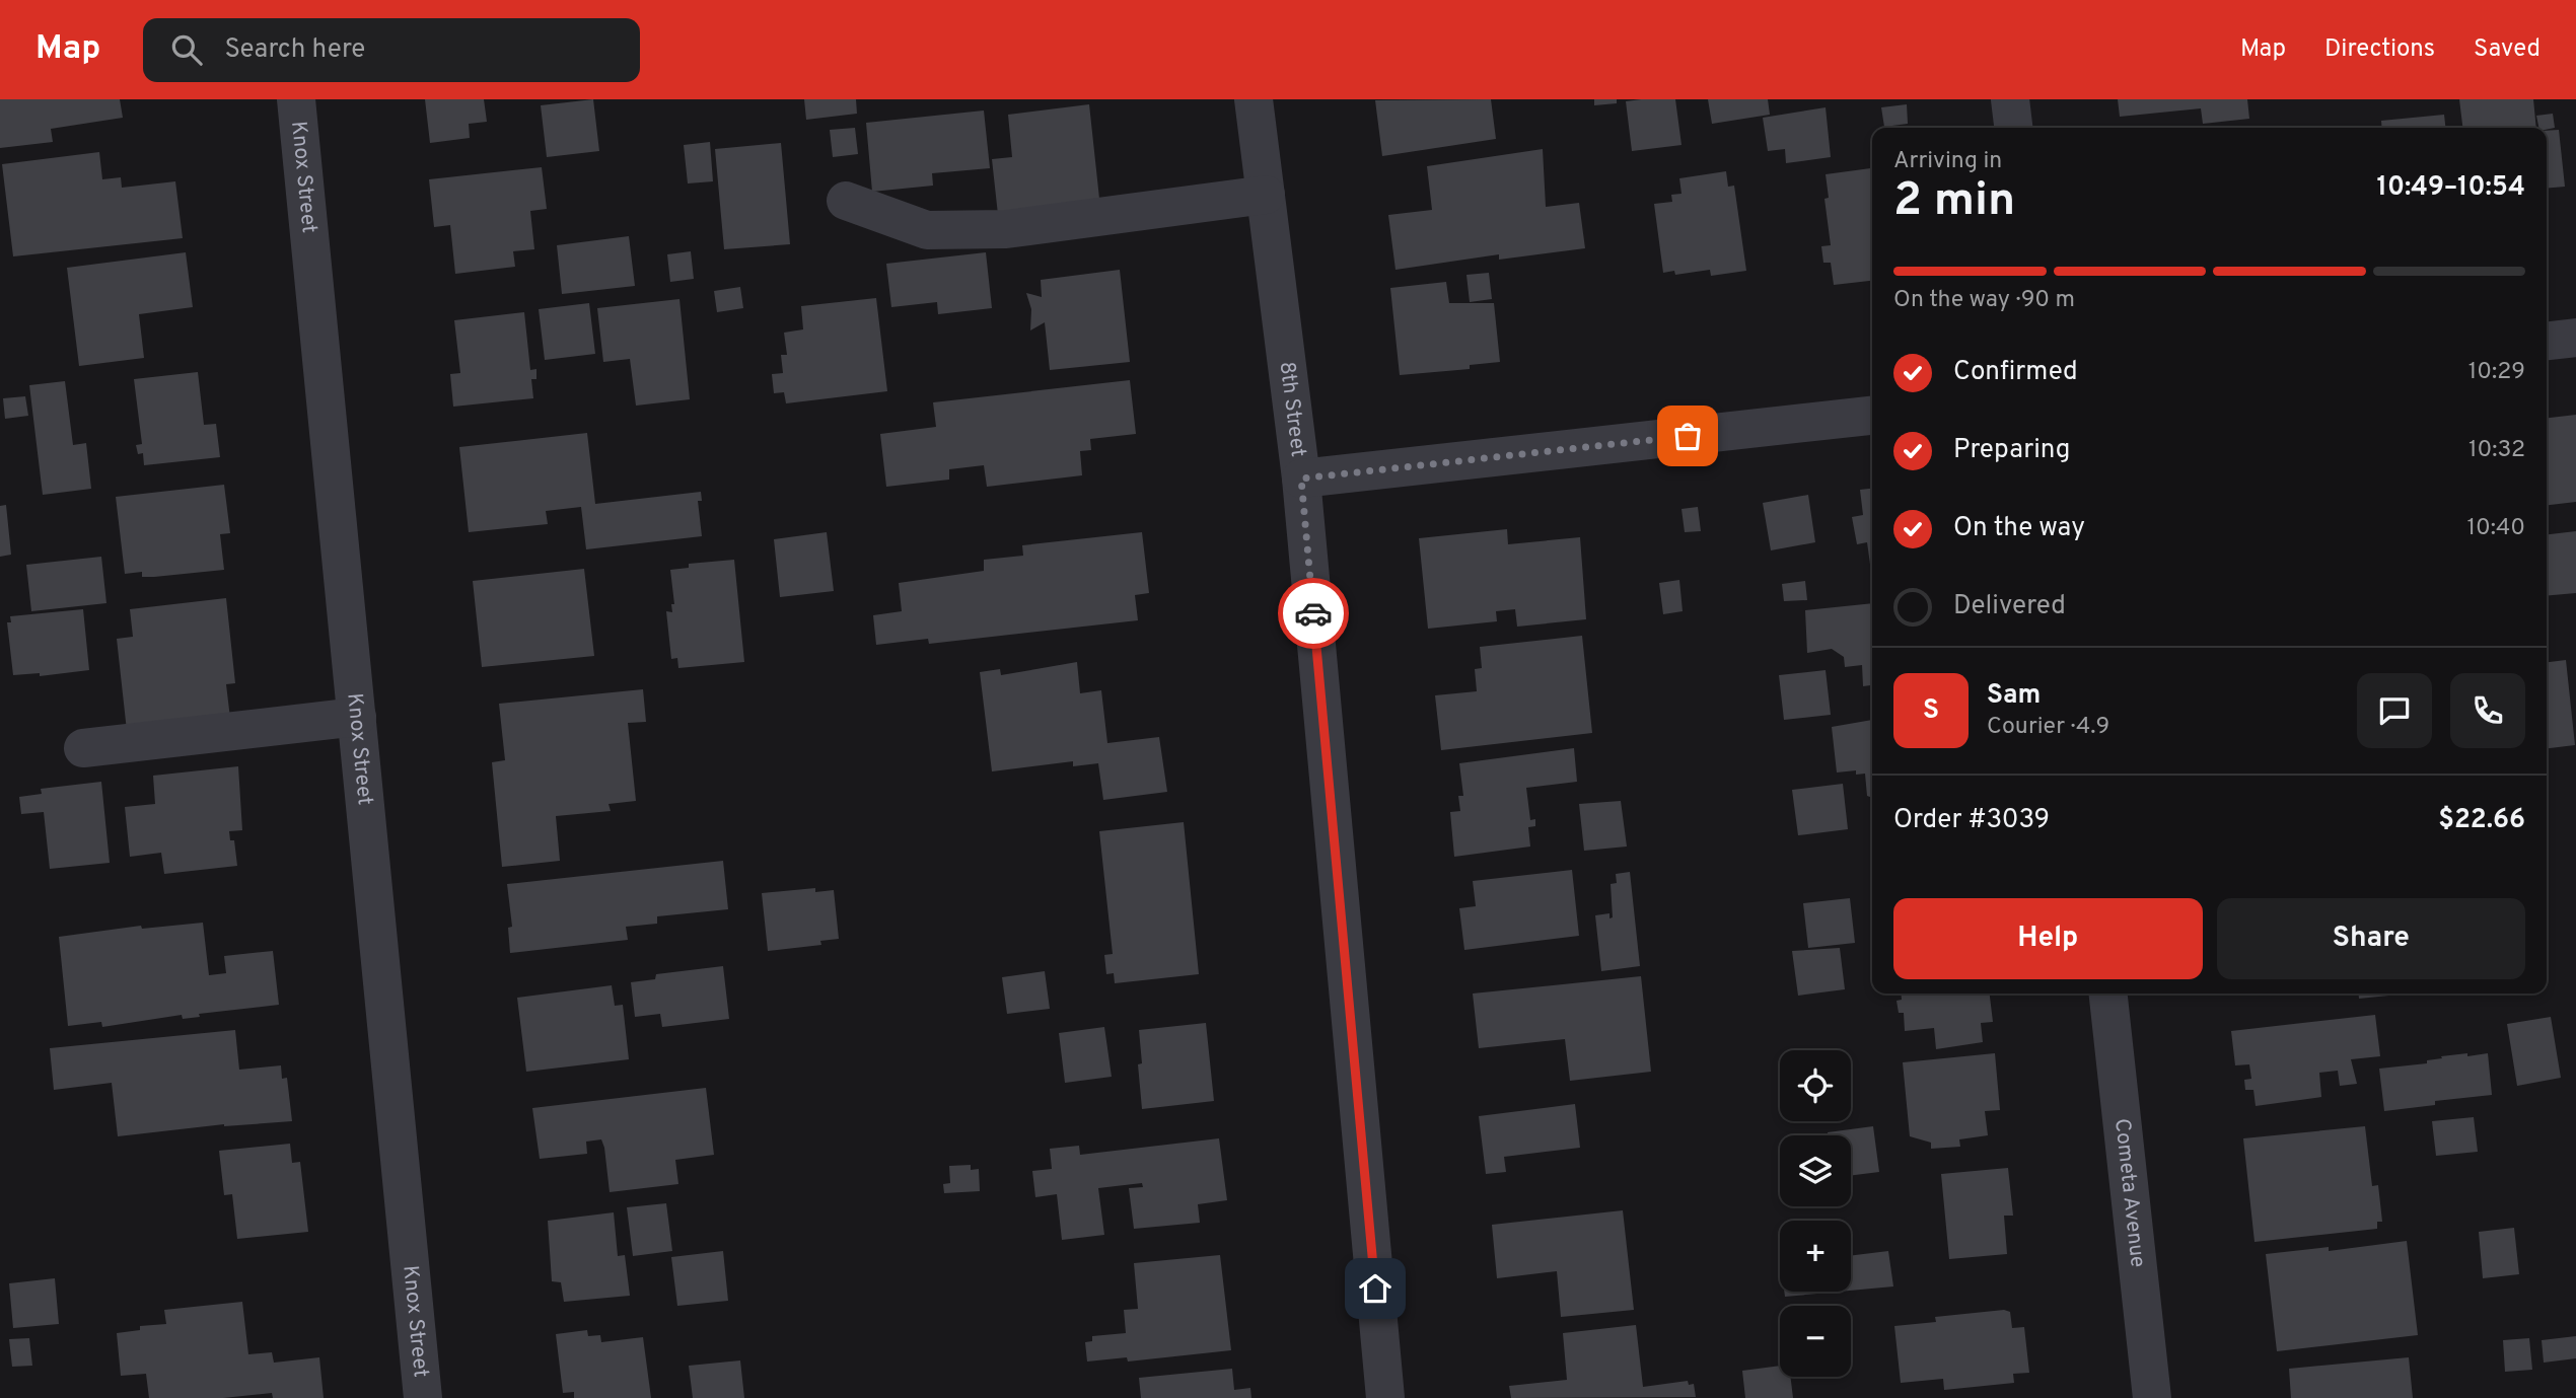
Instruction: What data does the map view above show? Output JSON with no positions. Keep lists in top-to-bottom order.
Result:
{
  "streets": {
    "street": ["Knox Street", "8th Street", "Cometa Avenue"]
  },
  "page": {
    "header": "Map",
    "search": "Search here",
    "nav": ["Map", "Directions", "Saved"],
    "heading": ["2 min", "Arriving in", "10:49–10:54"],
    "panel": [
      "Sam",
      "Courier · 4.9",
      "Order #3039",
      "$22.66"
    ],
    "bar": "On the way · 90 m",
    "list": [
      ["Confirmed", "10:29"],
      ["Preparing", "10:32"],
      ["On the way", "10:40"],
      "Delivered"
    ],
    "round": "S",
    "buttons": ["Help", "Share"],
    "map_buttons": ["+", "−"]
  }
}
